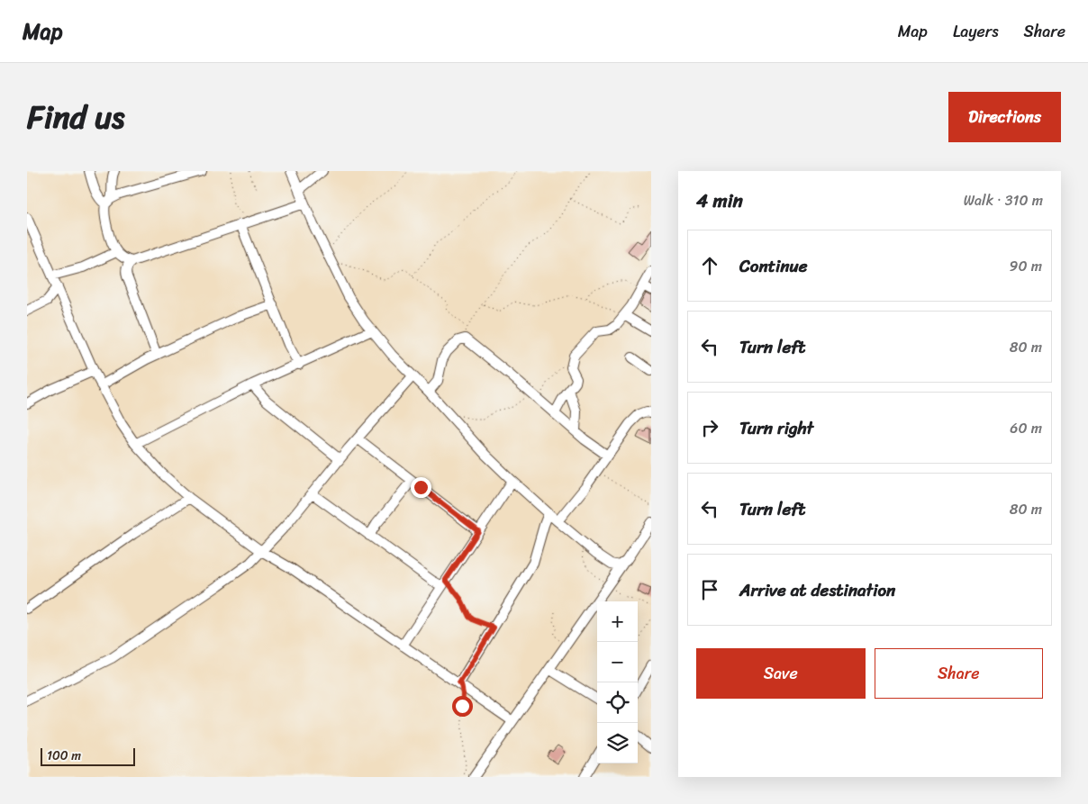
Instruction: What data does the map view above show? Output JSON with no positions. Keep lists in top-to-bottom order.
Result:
{
  "scale_bar": "100 m",
  "page": {
    "header": "Map",
    "nav": ["Map", "Layers", "Share"],
    "title": "Find us",
    "buttons": [
      "Directions",
      ["Save", "Share"]
    ],
    "heading": ["4 min", "Walk · 310 m"],
    "list": [
      ["Continue", "90 m"],
      ["Turn left", "80 m"],
      ["Turn right", "60 m"],
      ["Turn left", "80 m"],
      "Arrive at destination"
    ],
    "map_buttons": ["+", "−"],
    "scale": "100 m"
  }
}
